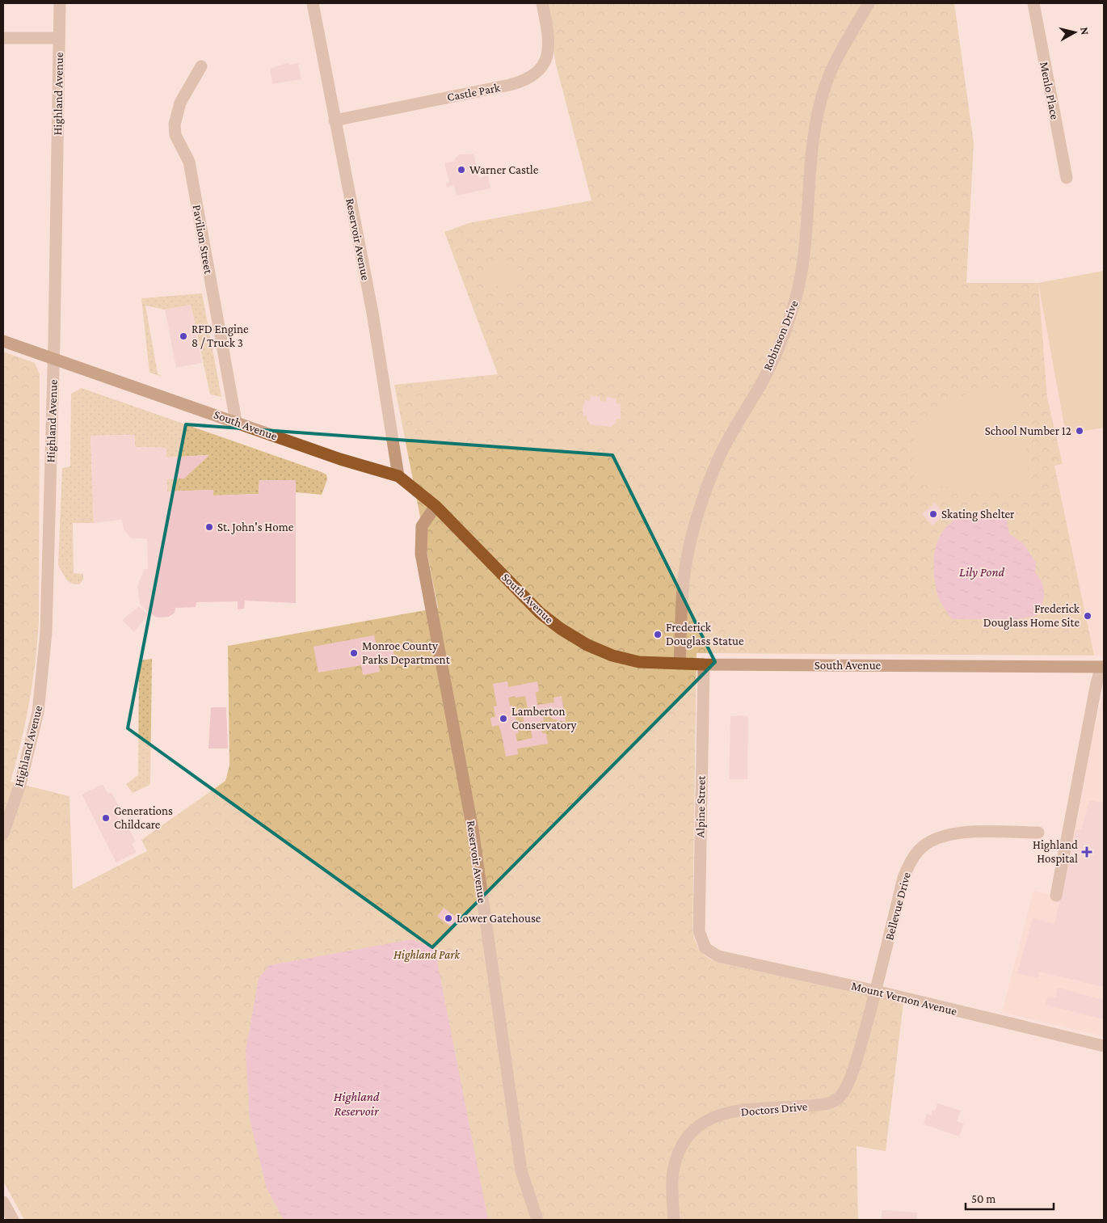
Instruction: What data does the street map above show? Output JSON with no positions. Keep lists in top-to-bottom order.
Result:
{
  "streets": {
    "main road": ["South Avenue"],
    "street": [
      "Menlo Place",
      "Castle Park",
      "Highland Avenue",
      "Pavilion Street",
      "Reservoir Avenue",
      "Robinson Drive",
      "Alpine Street",
      "Bellevue Drive",
      "Mount Vernon Avenue",
      "Doctors Drive"
    ]
  },
  "crossings": [
    ["Castle Park", "Reservoir Avenue"],
    ["Highland Avenue", "South Avenue"],
    ["Pavilion Street", "South Avenue"],
    ["Reservoir Avenue", "South Avenue"],
    ["Robinson Drive", "South Avenue"],
    ["South Avenue", "Alpine Street"],
    ["Alpine Street", "Mount Vernon Avenue"],
    ["Bellevue Drive", "Mount Vernon Avenue"],
    ["Bellevue Drive", "Doctors Drive"],
    ["Mount Vernon Avenue", "Doctors Drive"]
  ],
  "water": ["Lily Pond", "Highland Reservoir"],
  "parks": ["Highland Park"],
  "places": {
    "other": [
      "Warner Castle",
      "RFD Engine 8 / Truck 3",
      "School Number 12",
      "Skating Shelter",
      "St. John's Home",
      "Frederick Douglass Home Site",
      "Frederick Douglass Statue",
      "Monroe County Parks Department",
      "Lamberton Conservatory",
      "Generations Childcare",
      "Lower Gatehouse"
    ],
    "health": ["Highland Hospital"]
  },
  "scale_bar": "50 m",
  "north": "right"
}
